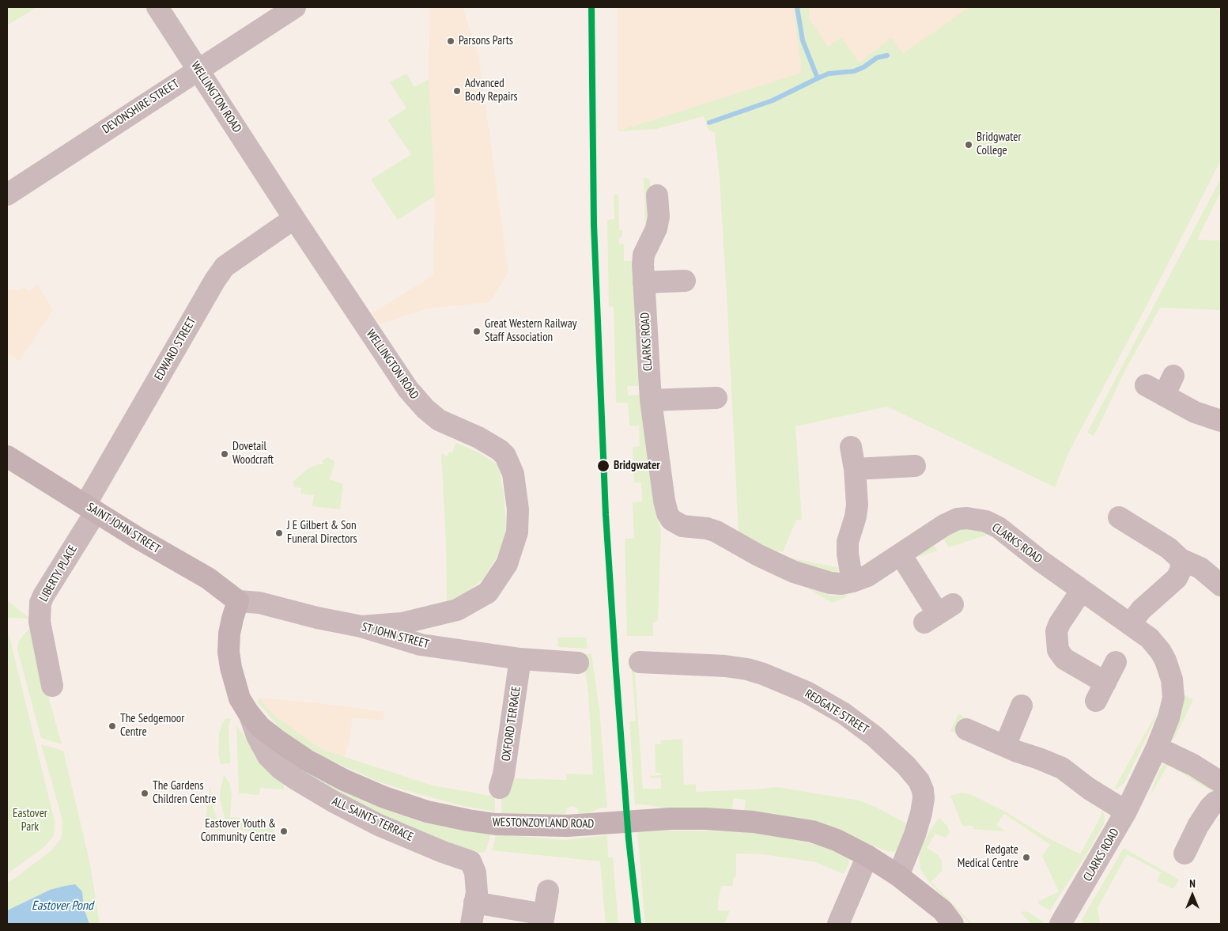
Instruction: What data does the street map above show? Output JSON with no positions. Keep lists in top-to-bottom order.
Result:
{
  "streets": {
    "main road": ["SAINT JOHN STREET", "WESTONZOYLAND ROAD"],
    "street": [
      "WELLINGTON ROAD",
      "DEVONSHIRE STREET",
      "CLARKS ROAD",
      "EDWARD STREET",
      "LIBERTY PLACE",
      "ST JOHN STREET",
      "REDGATE STREET",
      "OXFORD TERRACE",
      "ALL SAINTS TERRACE"
    ]
  },
  "crossings": [
    ["WELLINGTON ROAD", "DEVONSHIRE STREET"],
    ["WELLINGTON ROAD", "EDWARD STREET"],
    ["WELLINGTON ROAD", "ST JOHN STREET"],
    ["EDWARD STREET", "SAINT JOHN STREET"],
    ["EDWARD STREET", "LIBERTY PLACE"],
    ["SAINT JOHN STREET", "LIBERTY PLACE"],
    ["SAINT JOHN STREET", "ST JOHN STREET"],
    ["SAINT JOHN STREET", "WESTONZOYLAND ROAD"],
    ["ST JOHN STREET", "OXFORD TERRACE"],
    ["ST JOHN STREET", "WESTONZOYLAND ROAD"],
    ["REDGATE STREET", "WESTONZOYLAND ROAD"],
    ["ALL SAINTS TERRACE", "WESTONZOYLAND ROAD"]
  ],
  "water": ["Eastover Pond"],
  "parks": ["Eastover Park"],
  "places": [
    "Parsons Parts",
    "Advanced Body Repairs",
    "Bridgwater College",
    "Great Western Railway Staff Association",
    "Dovetail Woodcraft",
    "Bridgwater",
    "J E Gilbert & Son Funeral Directors",
    "The Sedgemoor Centre",
    "The Gardens Children Centre",
    "Eastover Youth & Community Centre",
    "Redgate Medical Centre"
  ],
  "north": "top"
}
